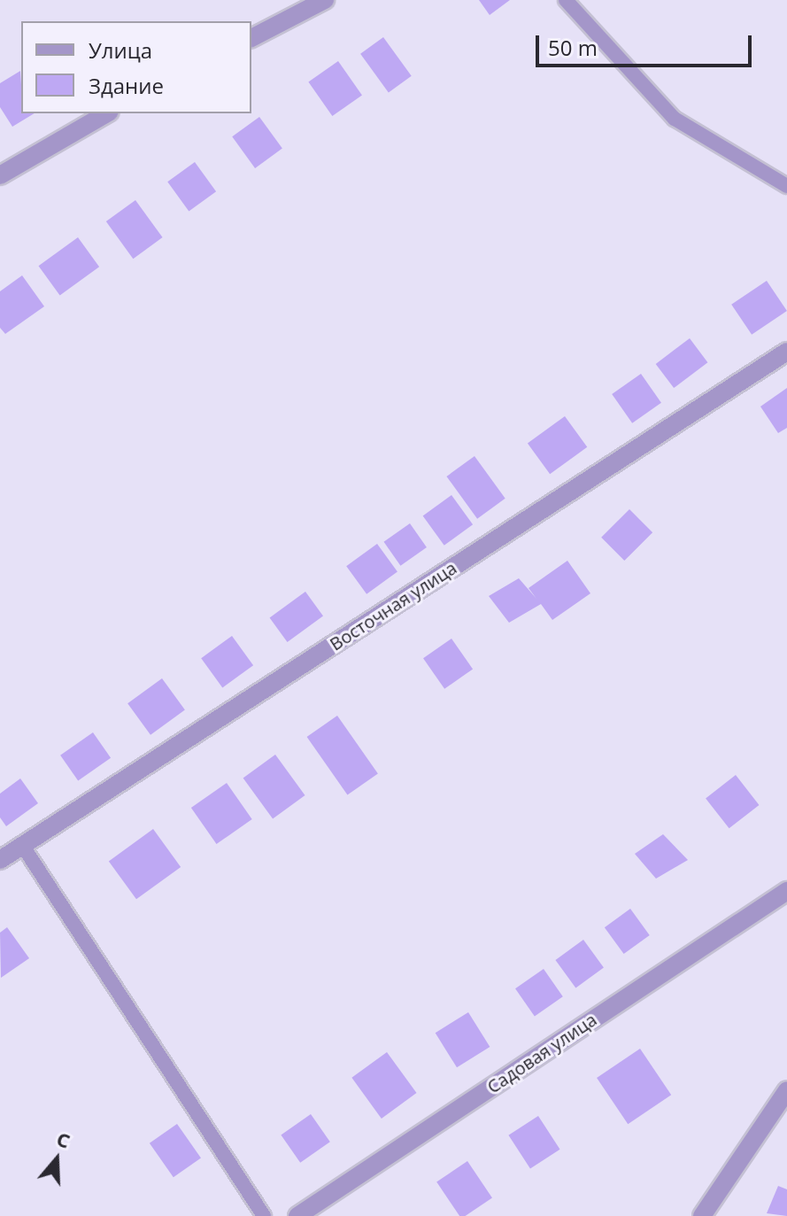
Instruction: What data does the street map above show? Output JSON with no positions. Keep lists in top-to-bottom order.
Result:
{
  "streets": {
    "street": ["Восточная улица", "Садовая улица"]
  },
  "legend": ["Улица", "Здание"],
  "scale_bar": "50 m",
  "north": "top"
}
